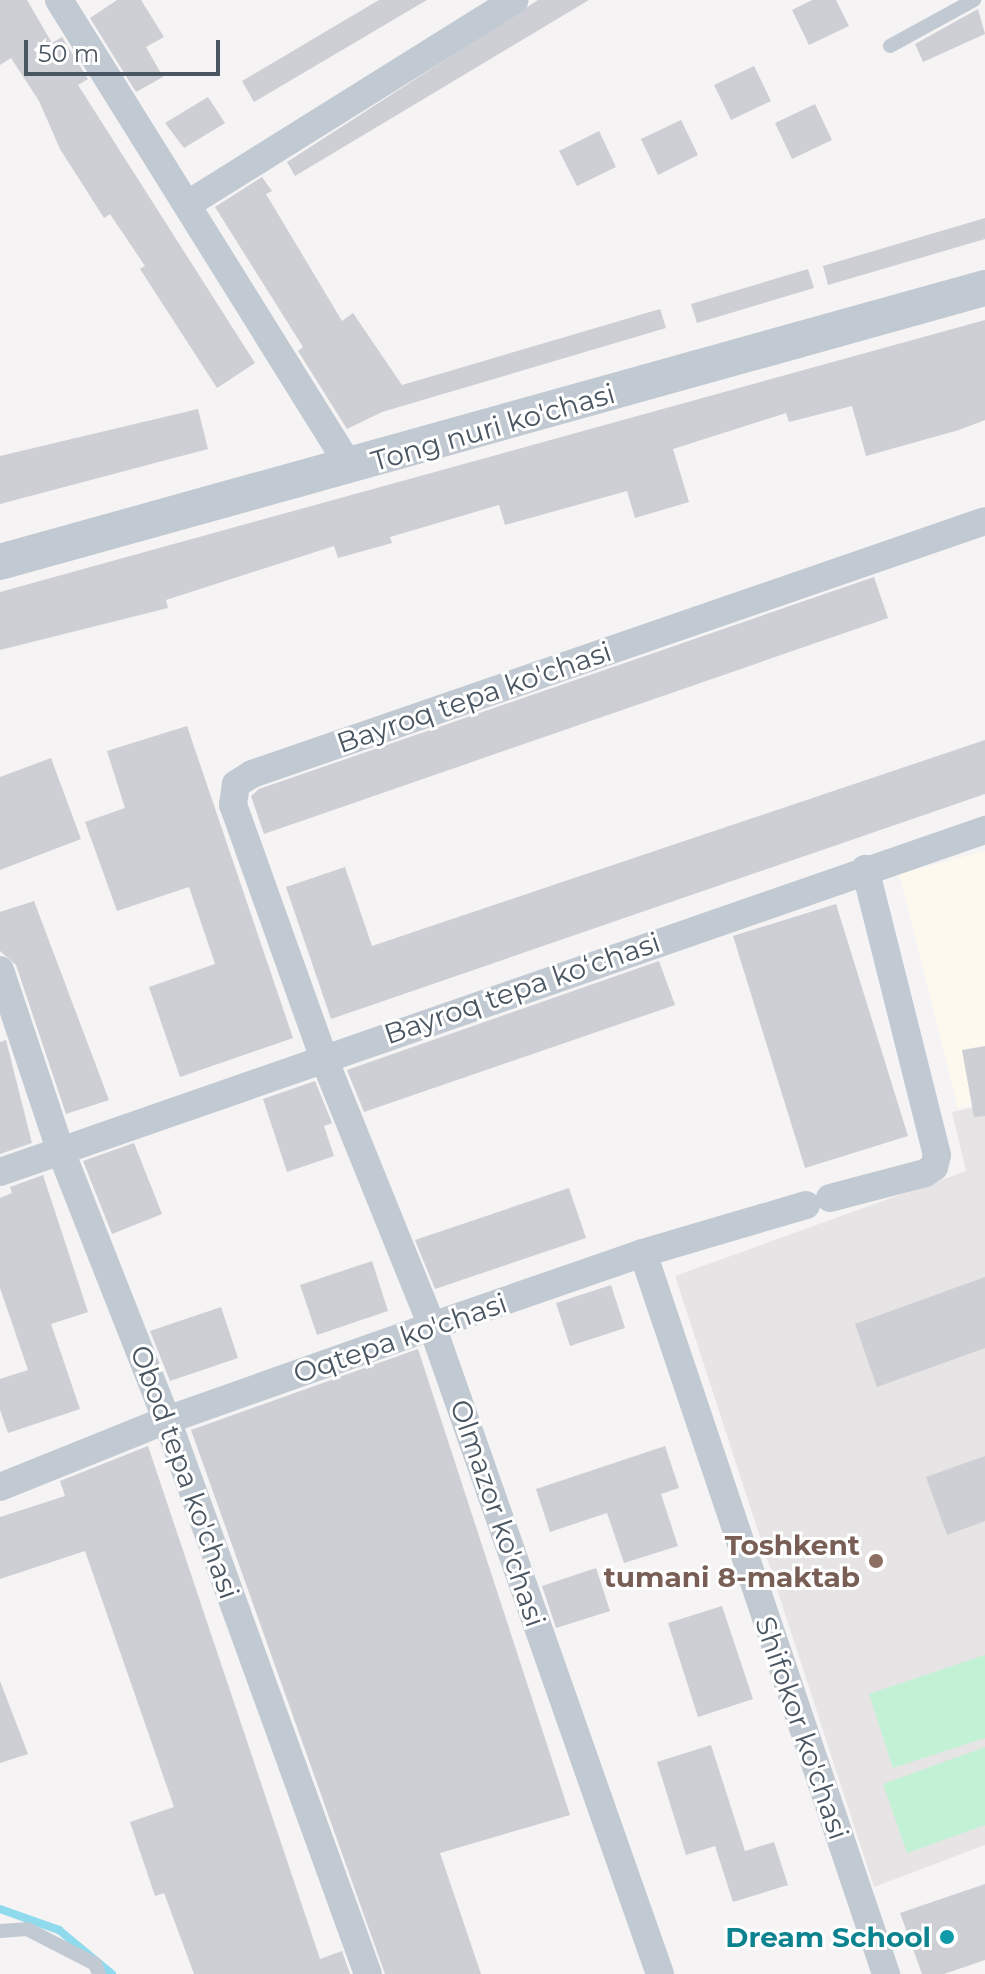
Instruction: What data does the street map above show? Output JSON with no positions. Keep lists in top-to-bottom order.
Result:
{
  "streets": {
    "street": [
      "Tong nuri ko'chasi",
      "Bayroq tepa ko'chasi",
      "Bayroq tepa koʻchasi",
      "Oqtepa ko'chasi",
      "Obod tepa ko'chasi",
      "Olmazor ko'chasi",
      "Shifokor ko'chasi"
    ]
  },
  "crossings": [
    ["Bayroq tepa ko'chasi", "Bayroq tepa koʻchasi"],
    ["Bayroq tepa ko'chasi", "Olmazor ko'chasi"],
    ["Bayroq tepa koʻchasi", "Oqtepa ko'chasi"],
    ["Bayroq tepa koʻchasi", "Obod tepa ko'chasi"],
    ["Bayroq tepa koʻchasi", "Olmazor ko'chasi"],
    ["Oqtepa ko'chasi", "Obod tepa ko'chasi"],
    ["Oqtepa ko'chasi", "Olmazor ko'chasi"],
    ["Oqtepa ko'chasi", "Shifokor ko'chasi"]
  ],
  "places": ["Toshkent tumani 8-maktab", "Dream School"],
  "scale_bar": "50 m"
}
